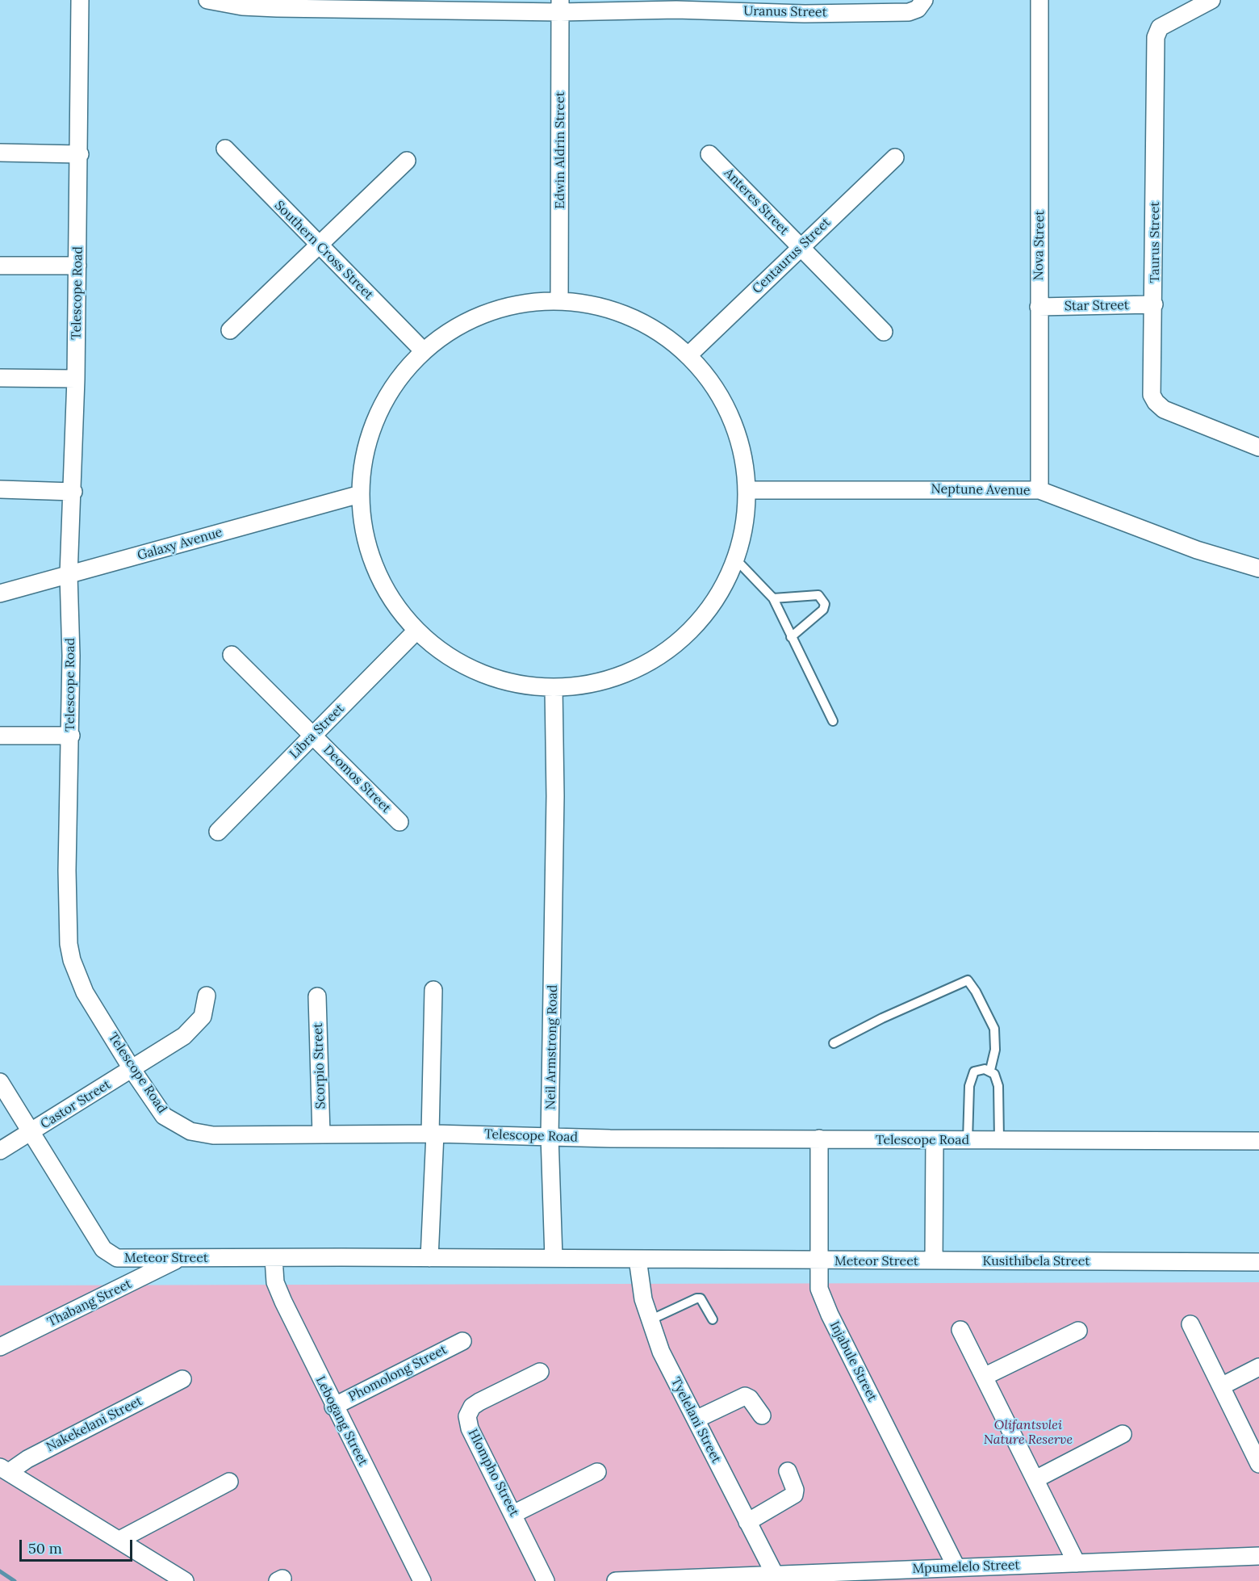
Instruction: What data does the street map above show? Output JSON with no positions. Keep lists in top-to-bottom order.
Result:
{
  "streets": {
    "street": [
      "Uranus Street",
      "Edwin Aldrin Street",
      "Anteres Street",
      "Taurus Street",
      "Nova Street",
      "Southern Cross Street",
      "Centaurus Street",
      "Telescope Road",
      "Star Street",
      "Neptune Avenue",
      "Galaxy Avenue",
      "Libra Street",
      "Deomos Street",
      "Neil Armstrong Road",
      "Scorpio Street",
      "Castor Street",
      "Meteor Street",
      "Kusithibela Street",
      "Thabang Street",
      "Injabule Street",
      "Phomolong Street",
      "Tyelelani Street",
      "Lebogang Street",
      "Nakekelani Street",
      "Hlompho Street",
      "Mpumelelo Street"
    ]
  },
  "crossings": [
    ["Uranus Street", "Edwin Aldrin Street"],
    ["Anteres Street", "Centaurus Street"],
    ["Taurus Street", "Star Street"],
    ["Nova Street", "Star Street"],
    ["Nova Street", "Neptune Avenue"],
    ["Telescope Road", "Galaxy Avenue"],
    ["Telescope Road", "Neil Armstrong Road"],
    ["Telescope Road", "Scorpio Street"],
    ["Telescope Road", "Castor Street"],
    ["Telescope Road", "Injabule Street"],
    ["Libra Street", "Deomos Street"],
    ["Neil Armstrong Road", "Meteor Street"],
    ["Castor Street", "Meteor Street"],
    ["Meteor Street", "Kusithibela Street"],
    ["Meteor Street", "Thabang Street"],
    ["Meteor Street", "Injabule Street"],
    ["Meteor Street", "Lebogang Street"],
    ["Injabule Street", "Mpumelelo Street"],
    ["Phomolong Street", "Lebogang Street"],
    ["Tyelelani Street", "Mpumelelo Street"]
  ],
  "parks": ["Olifantsvlei Nature Reserve"],
  "scale_bar": "50 m"
}
